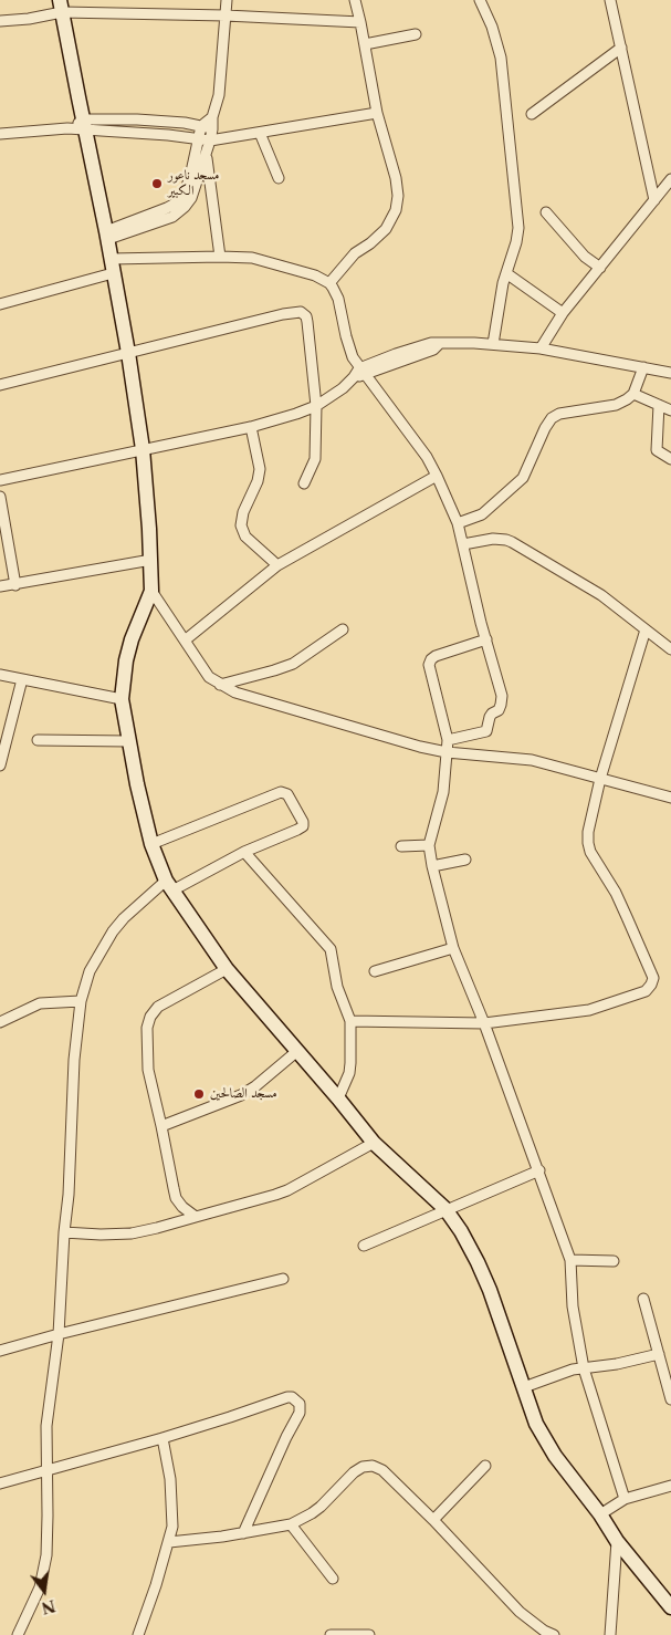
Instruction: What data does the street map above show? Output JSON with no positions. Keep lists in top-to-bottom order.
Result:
{
  "places": ["مسجد ناعور الكبير", "مسجد الصالحين"],
  "north": "bottom"
}
